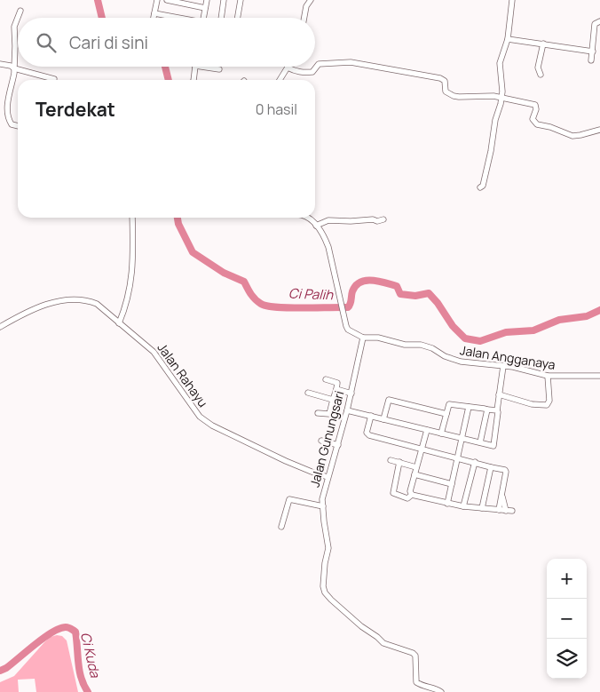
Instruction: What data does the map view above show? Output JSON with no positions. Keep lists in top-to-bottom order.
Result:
{
  "streets": {
    "street": ["Jalan Angganaya", "Jalan Rahayu", "Jalan Gunungsari"]
  },
  "crossings": [
    ["Jalan Angganaya", "Jalan Gunungsari"],
    ["Jalan Rahayu", "Jalan Gunungsari"]
  ],
  "water": ["Ci Palih", "Ci Kuda"],
  "page": {
    "search": "Cari di sini",
    "heading": ["Terdekat", "0 hasil"],
    "map_buttons": ["+", "−"]
  }
}
